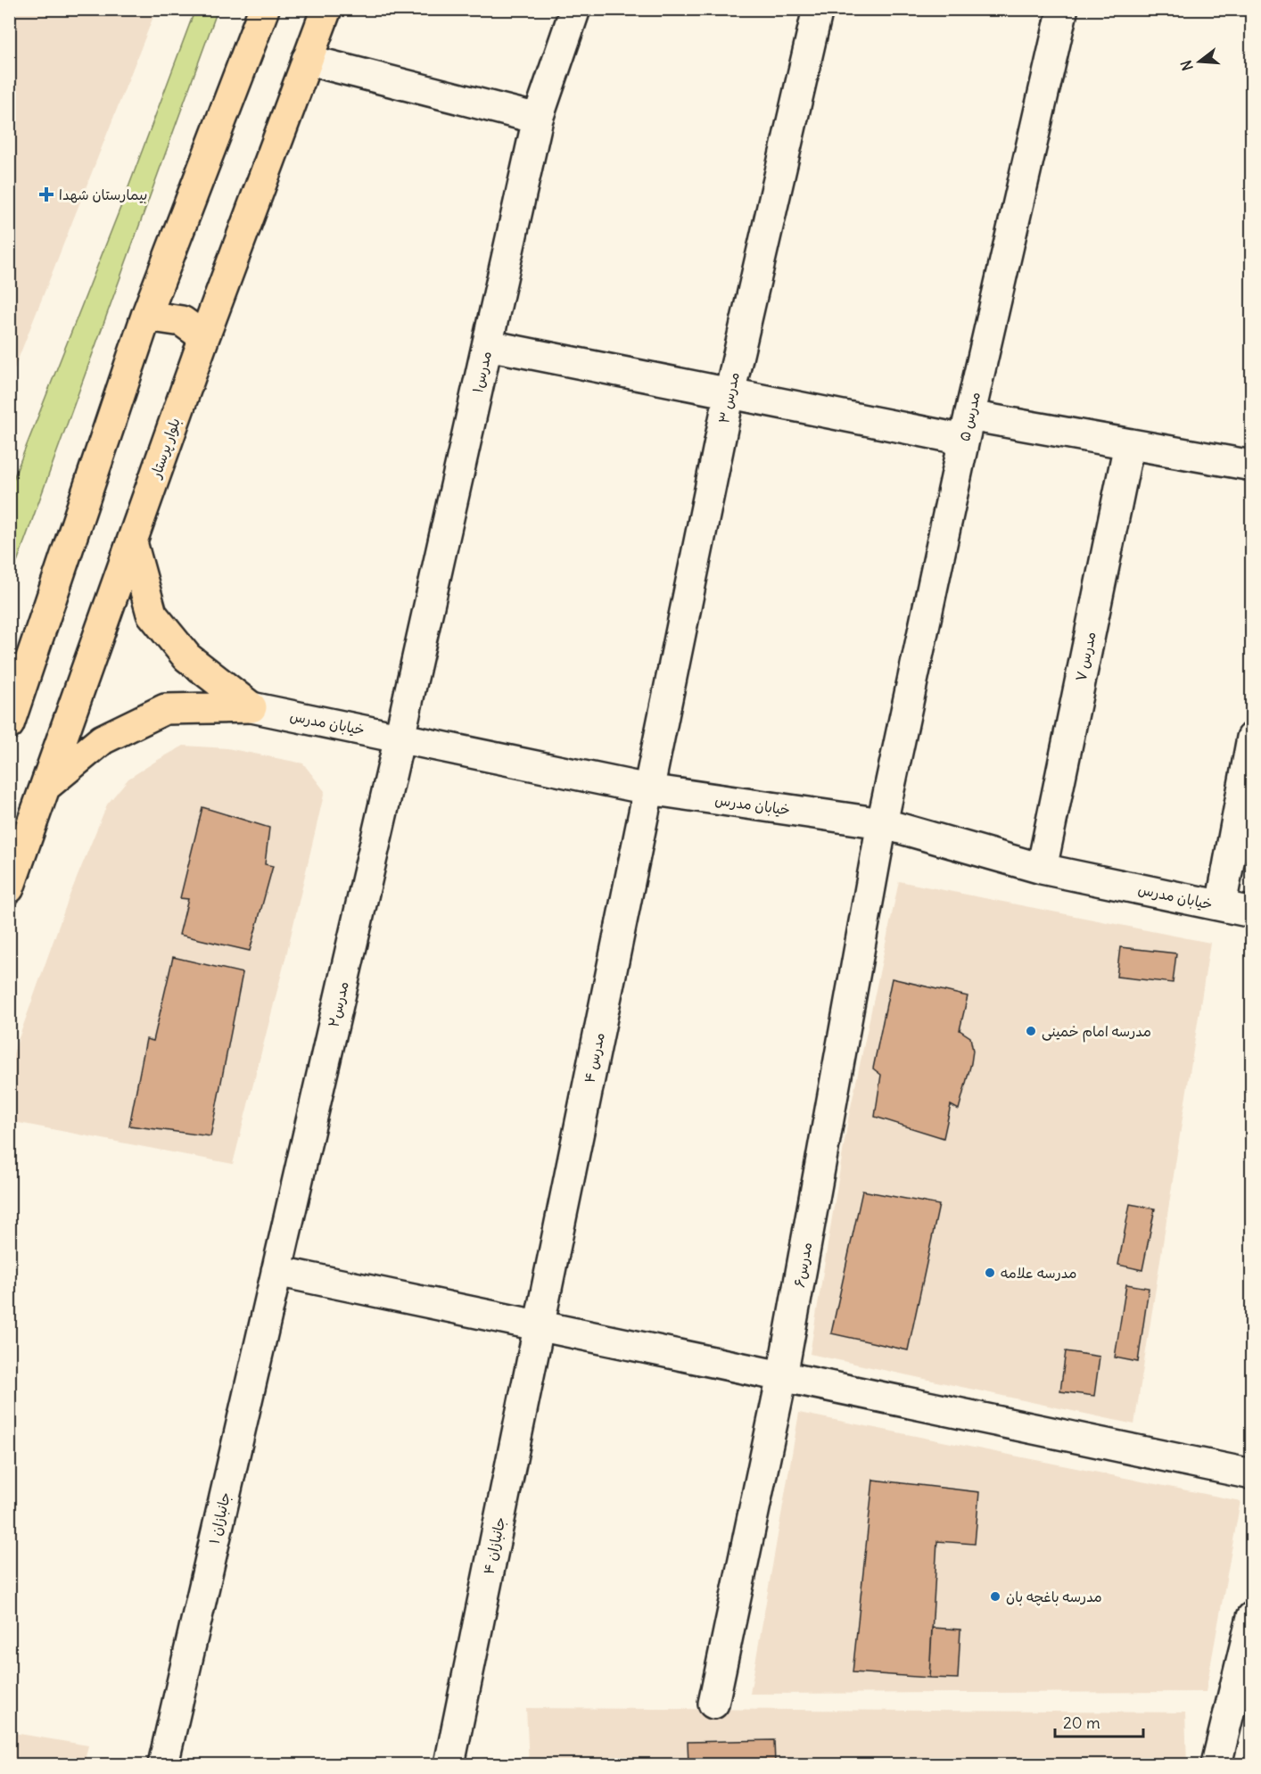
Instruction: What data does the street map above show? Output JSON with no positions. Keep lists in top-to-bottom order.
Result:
{
  "streets": {
    "main road": ["بلوار پرستار"],
    "street": [
      "مدرس۱",
      "مدرس ۳",
      "مدرس ۵",
      "مدرس ۷",
      "خیابان مدرس",
      "مدرس۲",
      "مدرس ۴",
      "مدرس۶",
      "جانبازان ۱",
      "جانبازان ۴"
    ]
  },
  "crossings": [
    ["مدرس۱", "خیابان مدرس"],
    ["مدرس۱", "مدرس۲"],
    ["مدرس ۳", "خیابان مدرس"],
    ["مدرس ۳", "مدرس ۴"],
    ["مدرس ۵", "خیابان مدرس"],
    ["مدرس ۵", "مدرس۶"],
    ["مدرس ۷", "خیابان مدرس"],
    ["خیابان مدرس", "مدرس۲"],
    ["خیابان مدرس", "مدرس ۴"],
    ["خیابان مدرس", "مدرس۶"],
    ["مدرس۲", "جانبازان ۱"],
    ["مدرس ۴", "جانبازان ۴"]
  ],
  "places": {
    "health": ["بیمارستان شهدا"],
    "other": ["مدرسه امام خمینی", "مدرسه علامه", "مدرسه باغچه بان"]
  },
  "scale_bar": "20 m",
  "north": "left"
}
